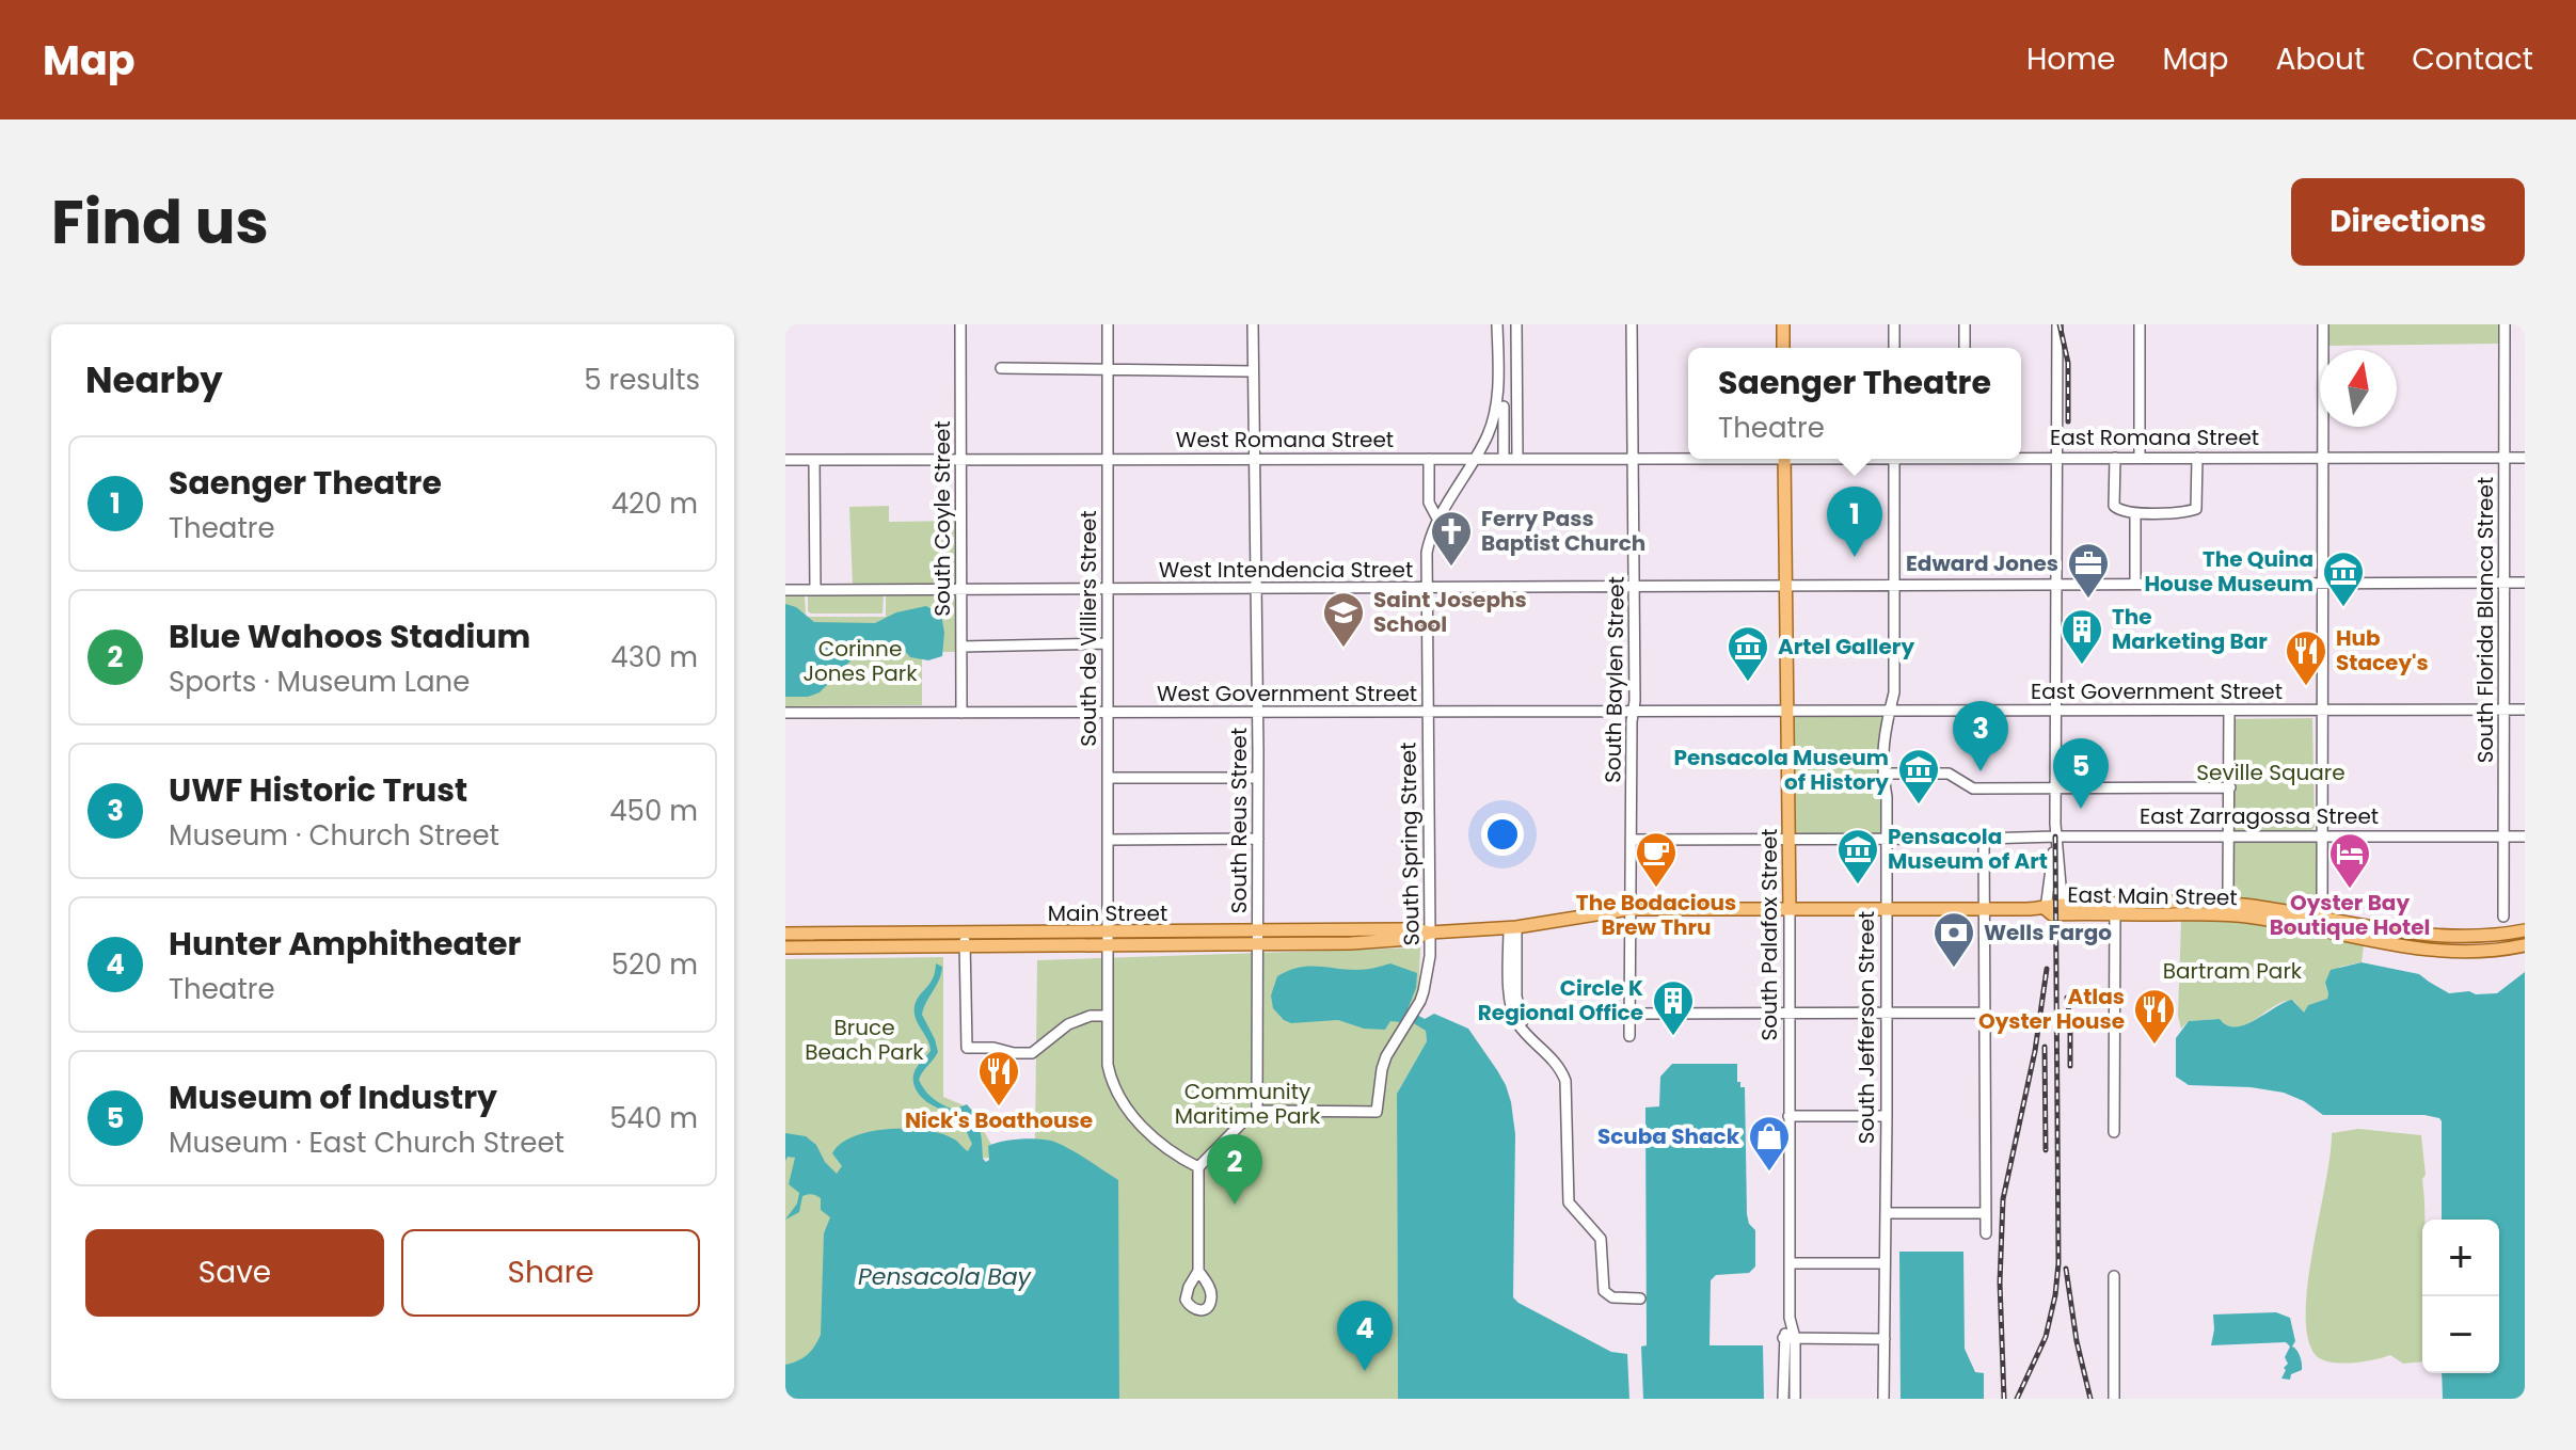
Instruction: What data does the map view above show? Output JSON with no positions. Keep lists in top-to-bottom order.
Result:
{
  "streets": {
    "main road": ["East Main Street", "Main Street", "South Palafox Street"],
    "street": [
      "East Romana Street",
      "West Romana Street",
      "South Coyle Street",
      "West Intendencia Street",
      "South Florida Blanca Street",
      "South de Villiers Street",
      "South Baylen Street",
      "East Government Street",
      "West Government Street",
      "East Zarragossa Street",
      "South Reus Street",
      "South Spring Street",
      "South Jefferson Street"
    ]
  },
  "crossings": [
    ["East Romana Street", "South Florida Blanca Street"],
    ["West Romana Street", "South Coyle Street"],
    ["West Romana Street", "South de Villiers Street"],
    ["West Romana Street", "South Baylen Street"],
    ["West Romana Street", "South Reus Street"],
    ["West Romana Street", "South Spring Street"],
    ["South Coyle Street", "West Intendencia Street"],
    ["South Coyle Street", "West Government Street"],
    ["West Intendencia Street", "South Florida Blanca Street"],
    ["West Intendencia Street", "South de Villiers Street"],
    ["West Intendencia Street", "South Baylen Street"],
    ["West Intendencia Street", "South Reus Street"],
    ["West Intendencia Street", "South Spring Street"],
    ["West Intendencia Street", "South Palafox Street"],
    ["West Intendencia Street", "South Jefferson Street"],
    ["South Florida Blanca Street", "East Government Street"],
    ["South Florida Blanca Street", "East Zarragossa Street"],
    ["South de Villiers Street", "West Government Street"],
    ["South de Villiers Street", "Main Street"],
    ["South Baylen Street", "West Government Street"],
    ["South Baylen Street", "East Zarragossa Street"],
    ["South Baylen Street", "Main Street"],
    ["East Government Street", "West Government Street"],
    ["East Government Street", "South Palafox Street"],
    ["East Government Street", "South Jefferson Street"],
    ["West Government Street", "South Reus Street"],
    ["West Government Street", "South Spring Street"],
    ["West Government Street", "South Palafox Street"],
    ["East Zarragossa Street", "South Palafox Street"],
    ["East Zarragossa Street", "South Jefferson Street"],
    ["South Reus Street", "South Spring Street"],
    ["South Reus Street", "Main Street"],
    ["South Spring Street", "Main Street"],
    ["East Main Street", "Main Street"],
    ["East Main Street", "South Palafox Street"],
    ["East Main Street", "South Jefferson Street"],
    ["Main Street", "South Palafox Street"]
  ],
  "water": ["Pensacola Bay"],
  "parks": [
    "Corinne Jones Park",
    "Seville Square",
    "Bartram Park",
    "Bruce Beach Park",
    "Community Maritime Park"
  ],
  "places": {
    "church": ["Ferry Pass Baptist Church"],
    "office": ["Edward Jones"],
    "museum": [
      "The Quina House Museum",
      "Artel Gallery",
      "Pensacola Museum of History",
      "Pensacola Museum of Art"
    ],
    "school or university": ["Saint Josephs School"],
    "building": ["The Marketing Bar", "Circle K Regional Office"],
    "restaurant": ["Hub Stacey's", "Atlas Oyster House", "Nick's Boathouse"],
    "cafe": ["The Bodacious Brew Thru"],
    "hotel": ["Oyster Bay Boutique Hotel"],
    "bank": ["Wells Fargo"],
    "shop": ["Scuba Shack"]
  },
  "north": "top",
  "page": {
    "header": "Map",
    "nav": [
      "Home",
      "Map",
      "About",
      "Contact"
    ],
    "title": "Find us",
    "buttons": [
      "Directions",
      ["Save", "Share"]
    ],
    "heading": ["Nearby", "5 results"],
    "popup": ["Saenger Theatre", "Theatre"],
    "list": [
      {
        "mark": "1",
        "name": "Saenger Theatre",
        "note": "Theatre",
        "value": "420 m"
      },
      {
        "mark": "2",
        "name": "Blue Wahoos Stadium",
        "note": "Sports · Museum Lane",
        "value": "430 m"
      },
      {
        "mark": "3",
        "name": "UWF Historic Trust",
        "note": "Museum · Church Street",
        "value": "450 m"
      },
      {
        "mark": "4",
        "name": "Hunter Amphitheater",
        "note": "Theatre",
        "value": "520 m"
      },
      {
        "mark": "5",
        "name": "Museum of Industry",
        "note": "Museum · East Church Street",
        "value": "540 m"
      }
    ],
    "pins": [
      "1",
      "3",
      "5",
      "2",
      "4"
    ],
    "map_buttons": ["+", "−"]
  }
}
